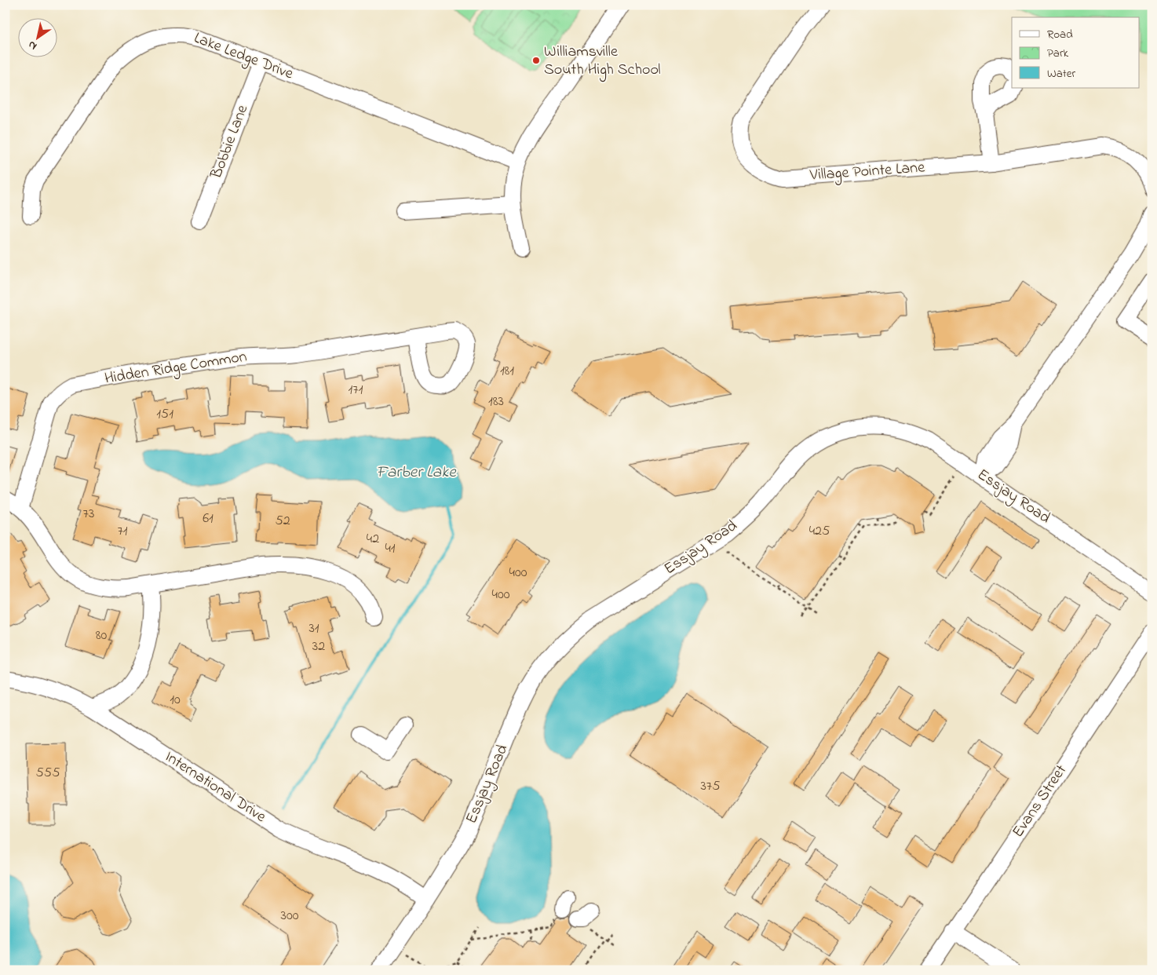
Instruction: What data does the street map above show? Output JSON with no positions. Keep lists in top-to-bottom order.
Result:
{
  "streets": {
    "street": [
      "Lake Ledge Drive",
      "Bobbie Lane",
      "Village Pointe Lane",
      "Hidden Ridge Common",
      "Essjay Road",
      "International Drive",
      "Evans Street"
    ]
  },
  "crossings": [
    ["Lake Ledge Drive", "Bobbie Lane"],
    ["Essjay Road", "International Drive"]
  ],
  "water": ["Farber Lake"],
  "places": ["Williamsville South High School"],
  "house_numbers": [
    "181",
    "171",
    "183",
    "151",
    "73",
    "61",
    "52",
    "71",
    "425",
    "42",
    "41",
    "400",
    "400",
    "31",
    "80",
    "32",
    "10",
    "555",
    "375",
    "300"
  ],
  "legend": ["Road", "Park", "Water"],
  "north": "bottom left"
}
